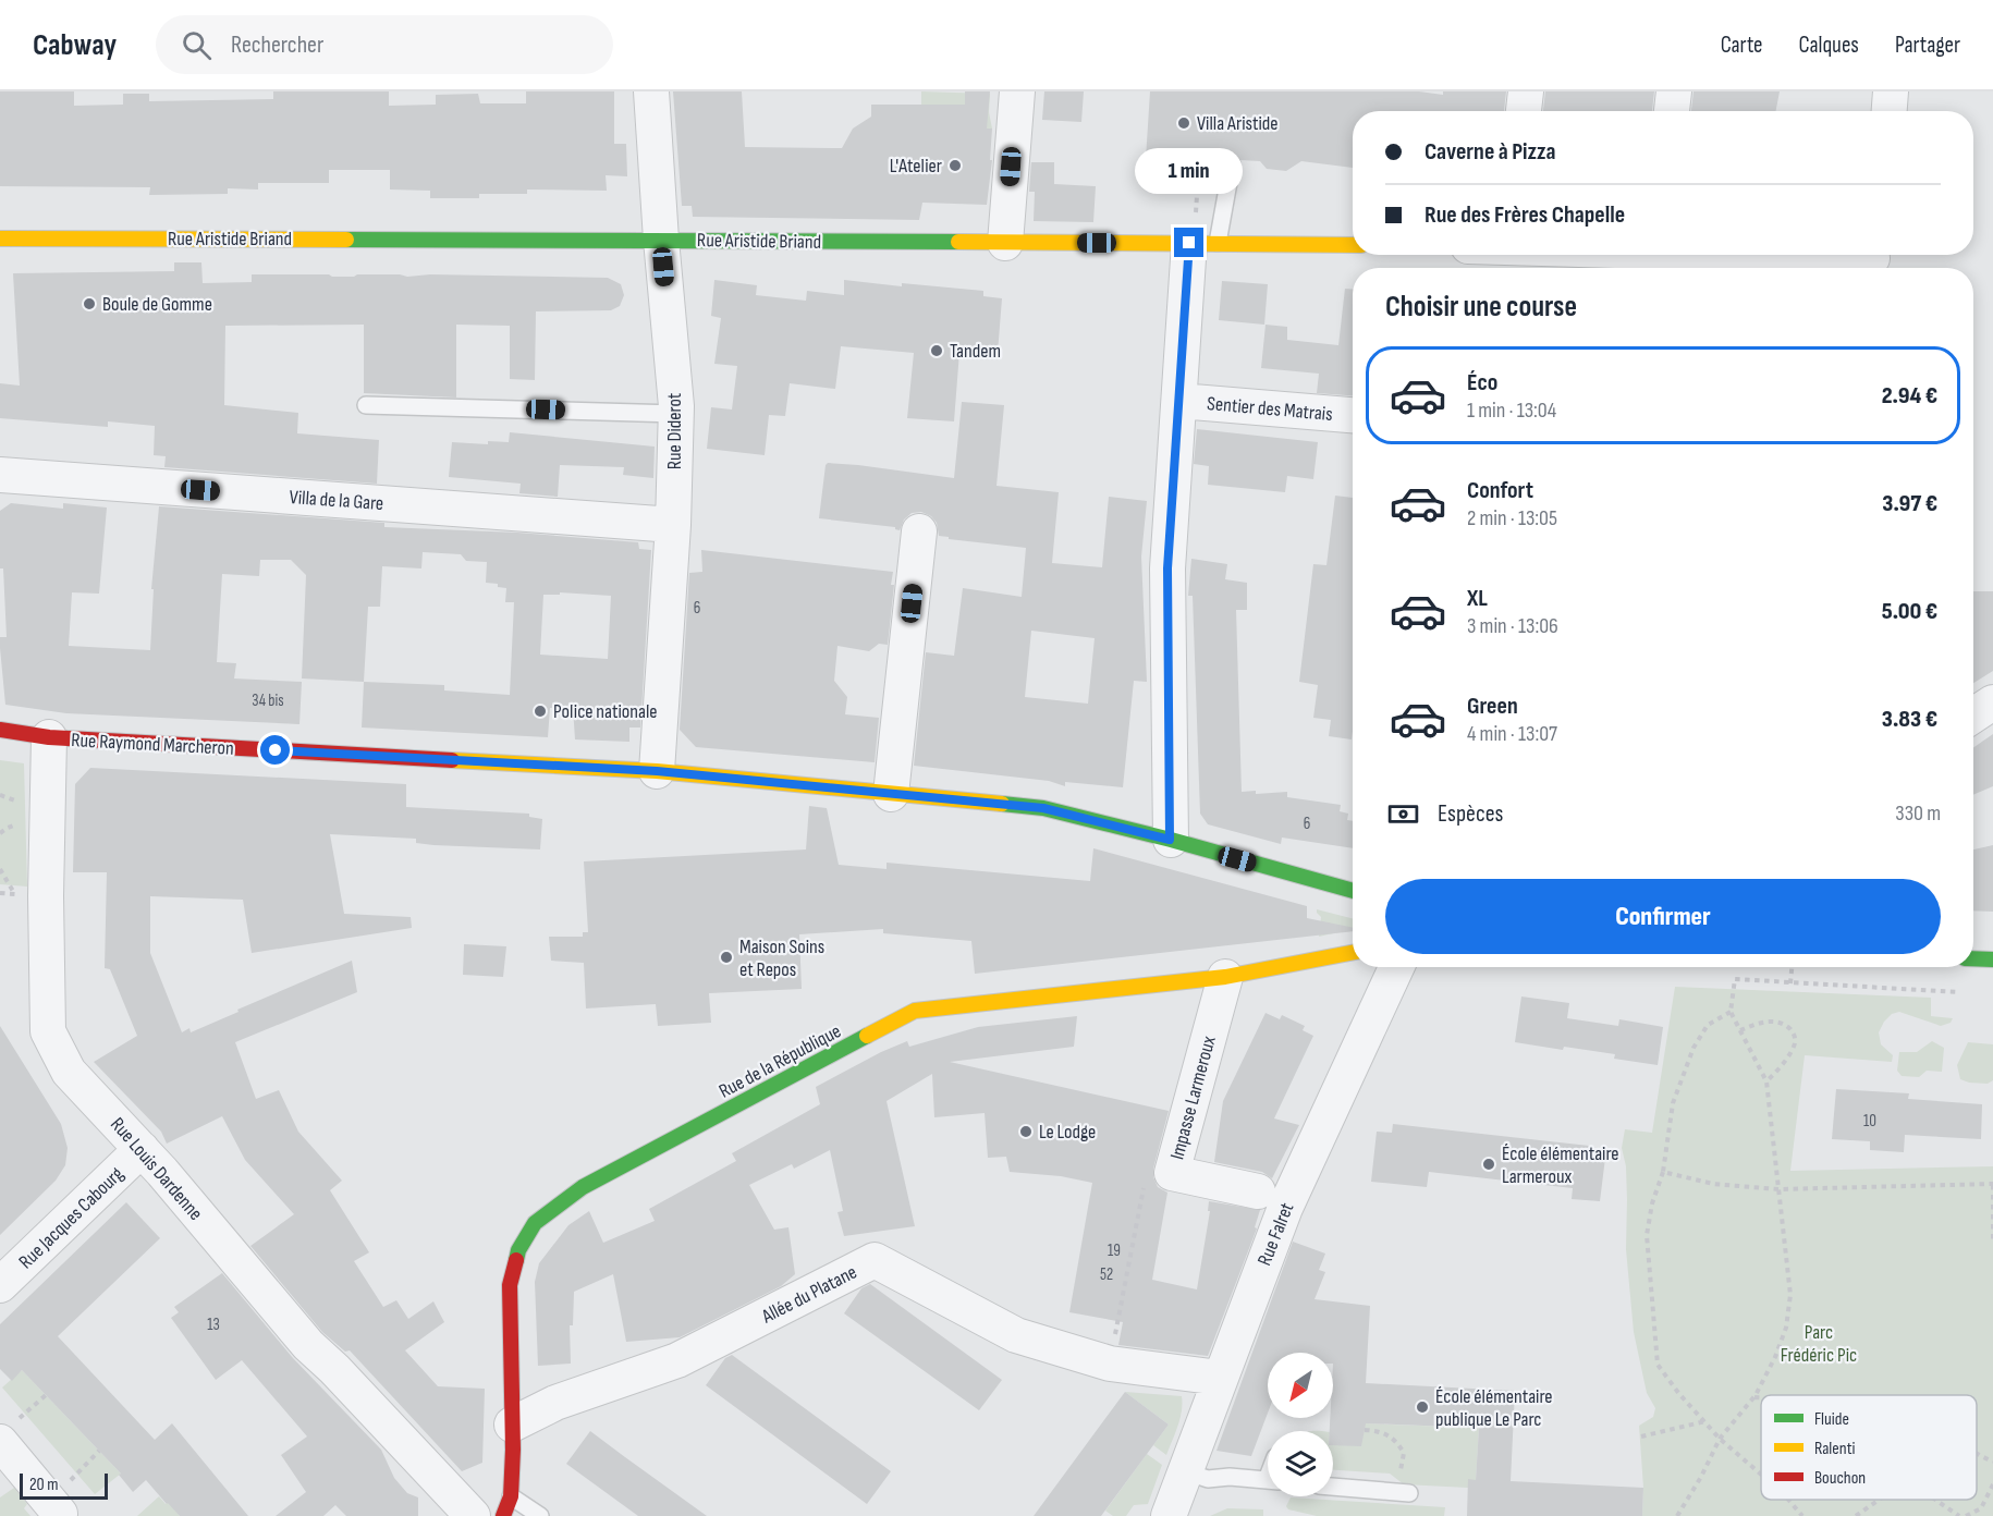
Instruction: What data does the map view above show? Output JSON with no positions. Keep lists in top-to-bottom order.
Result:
{
  "streets": {
    "street": [
      "Rue Aristide Briand",
      "Sentier des Matrais",
      "Rue Diderot",
      "Villa de la Gare",
      "Rue Raymond Marcheron",
      "Rue de la République",
      "Impasse Larmeroux",
      "Rue Louis Dardenne",
      "Rue Jacques Cabourg",
      "Rue Falret",
      "Allée du Platane"
    ]
  },
  "crossings": [
    ["Rue Aristide Briand", "Rue Diderot"],
    ["Rue Diderot", "Villa de la Gare"],
    ["Rue Diderot", "Rue Raymond Marcheron"],
    ["Rue Raymond Marcheron", "Rue Louis Dardenne"],
    ["Rue de la République", "Impasse Larmeroux"],
    ["Rue de la République", "Allée du Platane"],
    ["Rue Louis Dardenne", "Rue Jacques Cabourg"],
    ["Rue Falret", "Allée du Platane"]
  ],
  "parks": ["Parc Frédéric Pic"],
  "places": [
    "Villa Aristide",
    "L'Atelier",
    "Boule de Gomme",
    "Tandem",
    "Police nationale",
    "Maison Soins et Repos",
    "Le Lodge",
    "École élémentaire Larmeroux",
    "École élémentaire publique Le Parc"
  ],
  "house_numbers": [
    "6",
    "34 bis",
    "6",
    "10",
    "19",
    "52",
    "13"
  ],
  "legend": ["Fluide", "Ralenti", "Bouchon"],
  "scale_bar": "20 m",
  "north": "bottom left",
  "page": {
    "header": "Cabway",
    "search": "Rechercher",
    "nav": ["Carte", "Calques", "Partager"],
    "banner": ["Caverne à Pizza", "Rue des Frères Chapelle"],
    "bubble": "1 min",
    "heading": "Choisir une course",
    "list": [
      {
        "name": "Éco",
        "note": "1 min · 13:04",
        "value": "2.94 €"
      },
      {
        "name": "Confort",
        "note": "2 min · 13:05",
        "value": "3.97 €"
      },
      {
        "name": "XL",
        "note": "3 min · 13:06",
        "value": "5.00 €"
      },
      {
        "name": "Green",
        "note": "4 min · 13:07",
        "value": "3.83 €"
      }
    ],
    "pay": ["Espèces", "330 m"],
    "buttons": "Confirmer",
    "scale": "20 m"
  }
}
